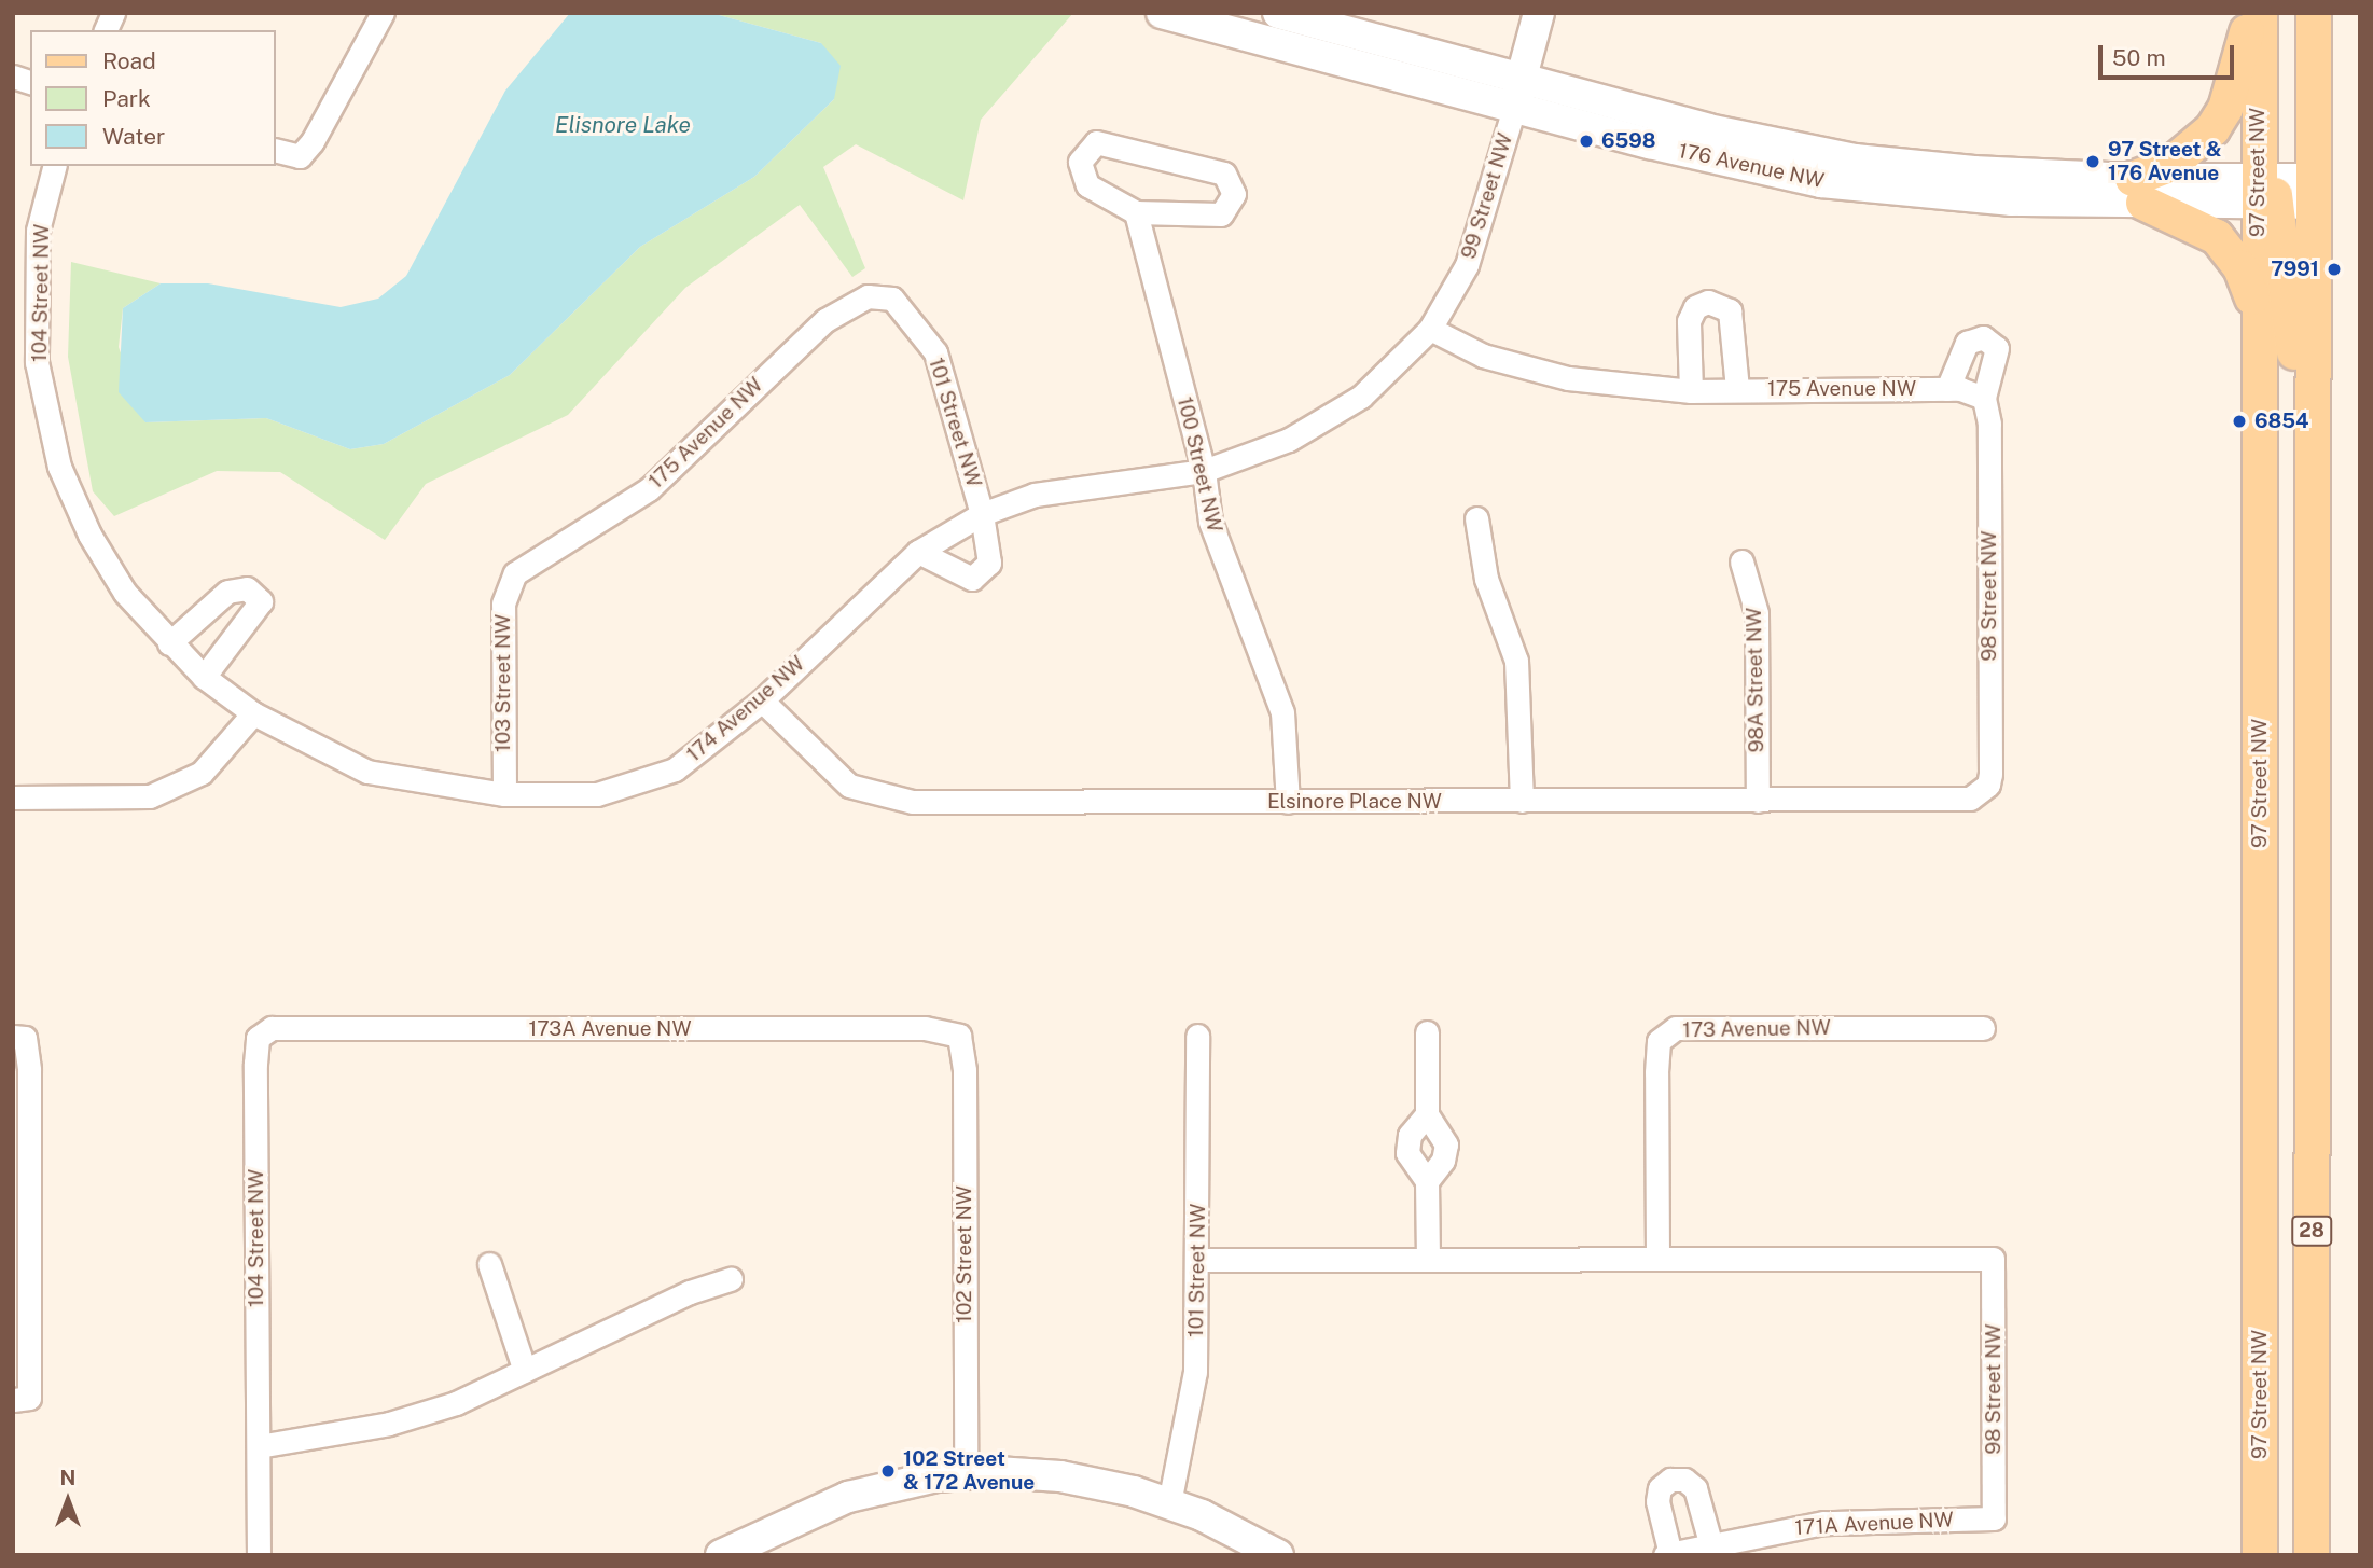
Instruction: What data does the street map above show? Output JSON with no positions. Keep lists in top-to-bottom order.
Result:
{
  "streets": {
    "main road": ["97 Street NW", "28"],
    "street": [
      "176 Avenue NW",
      "99 Street NW",
      "104 Street NW",
      "175 Avenue NW",
      "101 Street NW",
      "100 Street NW",
      "98 Street NW",
      "98A Street NW",
      "103 Street NW",
      "174 Avenue NW",
      "Elsinore Place NW",
      "173A Avenue NW",
      "173 Avenue NW",
      "102 Street NW",
      "171A Avenue NW"
    ]
  },
  "crossings": [
    ["176 Avenue NW", "97 Street NW"],
    ["176 Avenue NW", "99 Street NW"],
    ["99 Street NW", "175 Avenue NW"],
    ["99 Street NW", "174 Avenue NW"],
    ["104 Street NW", "174 Avenue NW"],
    ["104 Street NW", "173A Avenue NW"],
    ["175 Avenue NW", "101 Street NW"],
    ["175 Avenue NW", "98 Street NW"],
    ["175 Avenue NW", "103 Street NW"],
    ["101 Street NW", "174 Avenue NW"],
    ["100 Street NW", "174 Avenue NW"],
    ["100 Street NW", "Elsinore Place NW"],
    ["98 Street NW", "Elsinore Place NW"],
    ["98 Street NW", "173 Avenue NW"],
    ["98 Street NW", "171A Avenue NW"],
    ["98A Street NW", "Elsinore Place NW"],
    ["103 Street NW", "174 Avenue NW"],
    ["174 Avenue NW", "Elsinore Place NW"],
    ["173A Avenue NW", "102 Street NW"]
  ],
  "water": ["Elisnore Lake"],
  "places": [
    "6598",
    "97 Street & 176 Avenue",
    "7991",
    "6854",
    "102 Street & 172 Avenue"
  ],
  "legend": ["Road", "Park", "Water"],
  "scale_bar": "50 m",
  "north": "top"
}
